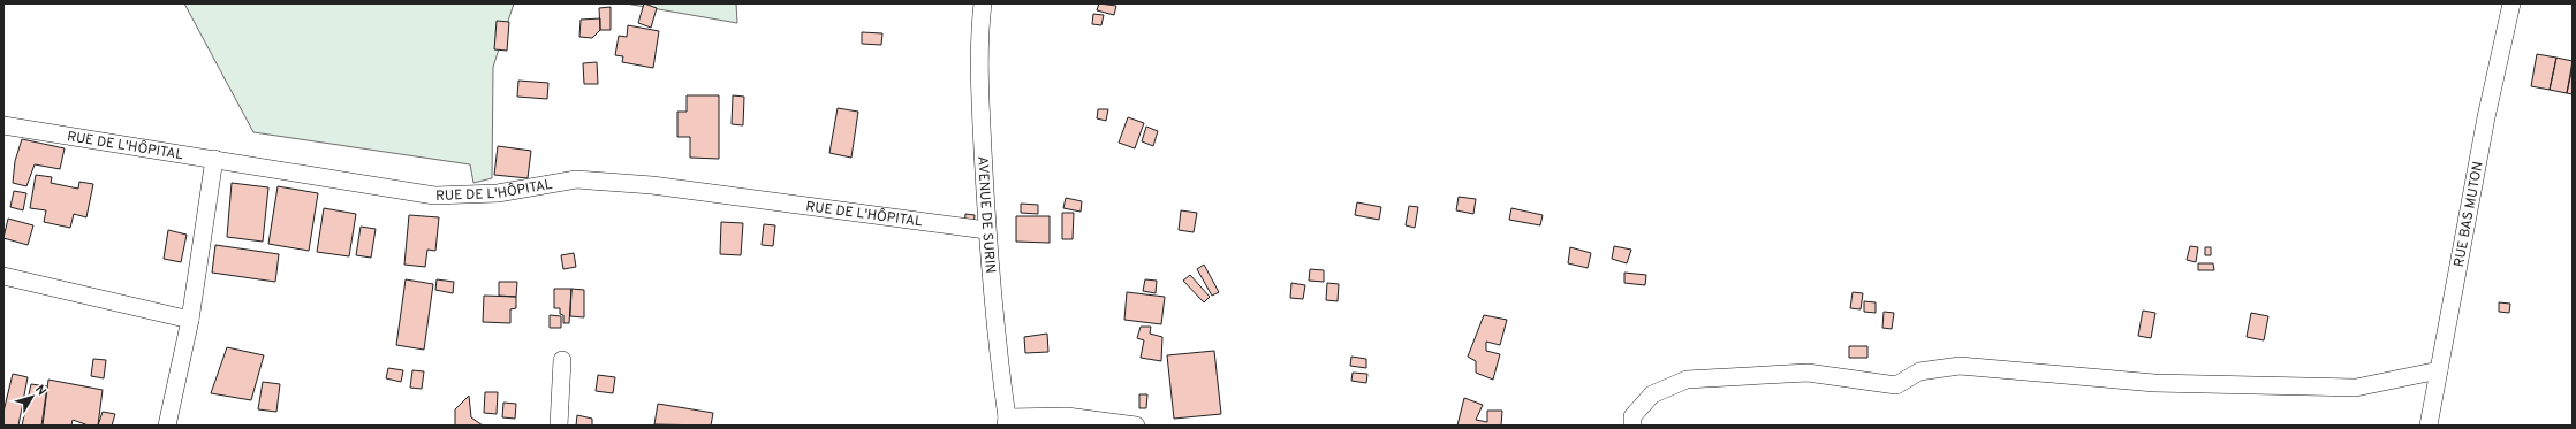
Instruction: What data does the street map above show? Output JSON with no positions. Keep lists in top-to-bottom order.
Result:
{
  "streets": {
    "street": ["RUE DE L'HÔPITAL", "RUE BAS MUTON", "AVENUE DE SURIN"]
  },
  "crossings": [
    ["RUE DE L'HÔPITAL", "AVENUE DE SURIN"]
  ],
  "north": "top right"
}
